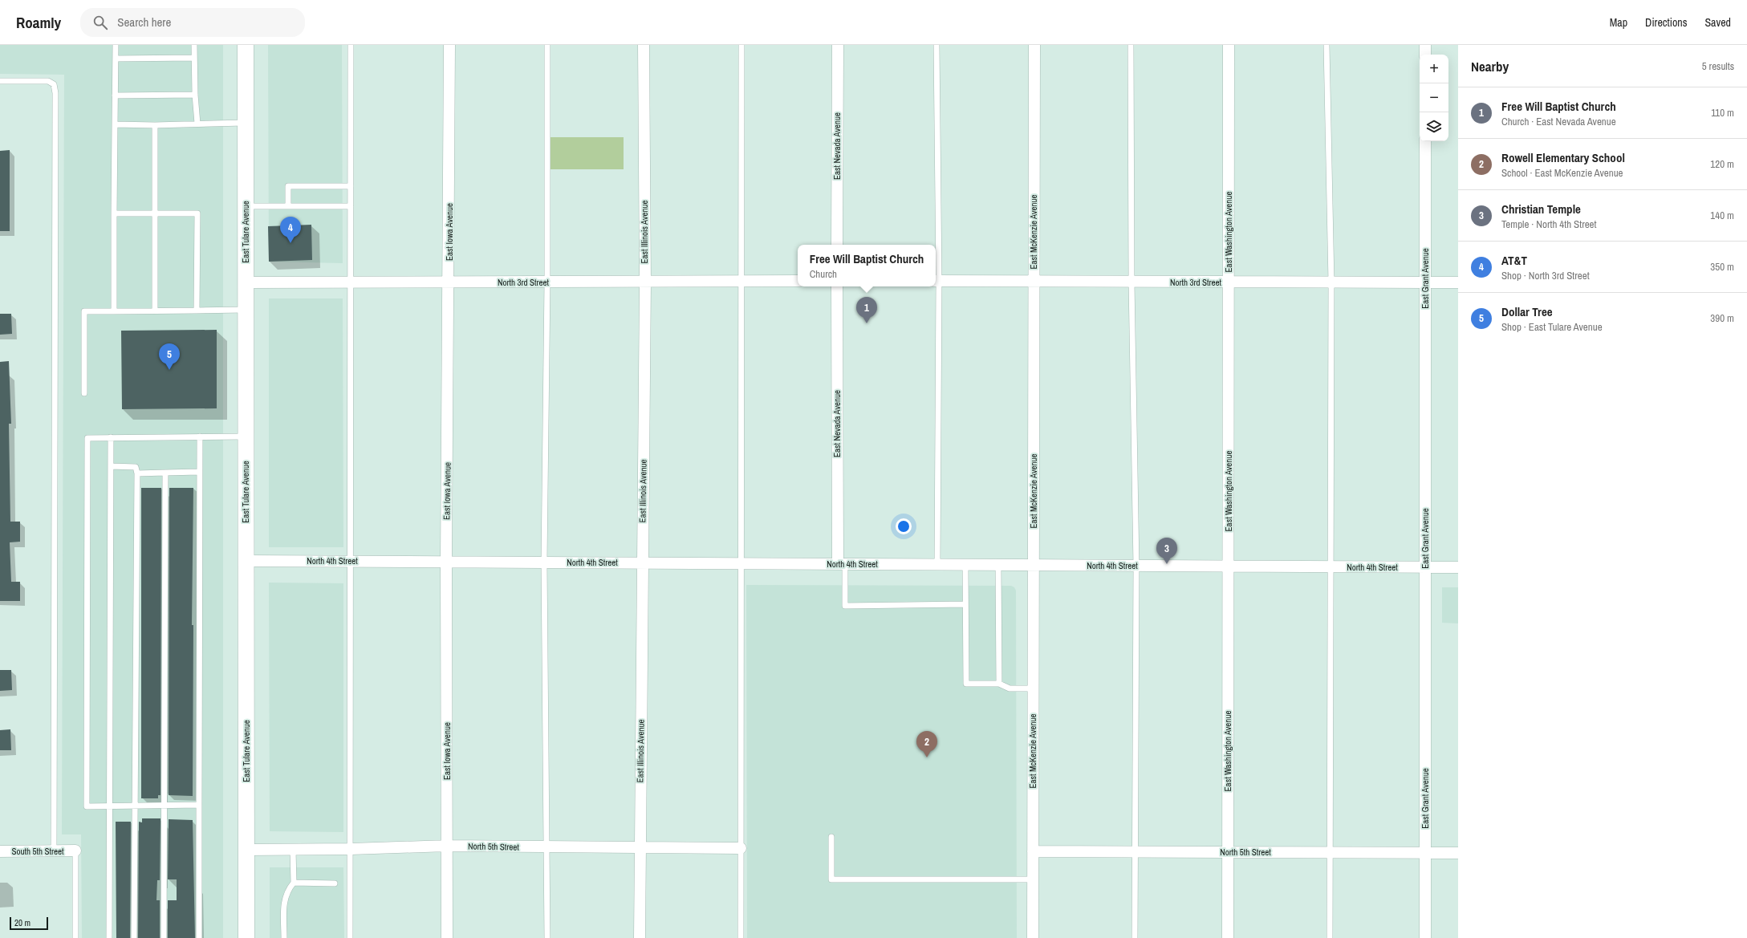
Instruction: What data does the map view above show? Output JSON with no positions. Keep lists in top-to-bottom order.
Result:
{
  "streets": {
    "main road": ["East Tulare Avenue"],
    "street": [
      "East Nevada Avenue",
      "East Iowa Avenue",
      "East Illinois Avenue",
      "East McKenzie Avenue",
      "East Washington Avenue",
      "East Grant Avenue",
      "North 3rd Street",
      "North 4th Street",
      "North 5th Street",
      "South 5th Street"
    ]
  },
  "crossings": [
    ["East Nevada Avenue", "North 4th Street"],
    ["East Tulare Avenue", "North 3rd Street"],
    ["East Tulare Avenue", "North 4th Street"],
    ["East Tulare Avenue", "North 5th Street"],
    ["East Iowa Avenue", "North 3rd Street"],
    ["East Iowa Avenue", "North 4th Street"],
    ["East Iowa Avenue", "North 5th Street"],
    ["East Illinois Avenue", "North 3rd Street"],
    ["East Illinois Avenue", "North 4th Street"],
    ["East Illinois Avenue", "North 5th Street"],
    ["East McKenzie Avenue", "North 3rd Street"],
    ["East McKenzie Avenue", "North 4th Street"],
    ["East McKenzie Avenue", "North 5th Street"],
    ["East Washington Avenue", "North 3rd Street"],
    ["East Washington Avenue", "North 4th Street"],
    ["East Washington Avenue", "North 5th Street"],
    ["East Grant Avenue", "North 3rd Street"],
    ["East Grant Avenue", "North 4th Street"],
    ["East Grant Avenue", "North 5th Street"]
  ],
  "scale_bar": "20 m",
  "page": {
    "header": "Roamly",
    "search": "Search here",
    "nav": ["Map", "Directions", "Saved"],
    "heading": ["Nearby", "5 results"],
    "map_buttons": ["+", "−"],
    "list": [
      {
        "mark": "1",
        "name": "Free Will Baptist Church",
        "note": "Church · East Nevada Avenue",
        "value": "110 m"
      },
      {
        "mark": "2",
        "name": "Rowell Elementary School",
        "note": "School · East McKenzie Avenue",
        "value": "120 m"
      },
      {
        "mark": "3",
        "name": "Christian Temple",
        "note": "Temple · North 4th Street",
        "value": "140 m"
      },
      {
        "mark": "4",
        "name": "AT&T",
        "note": "Shop · North 3rd Street",
        "value": "350 m"
      },
      {
        "mark": "5",
        "name": "Dollar Tree",
        "note": "Shop · East Tulare Avenue",
        "value": "390 m"
      }
    ],
    "pins": [
      "4",
      "1",
      "5",
      "3",
      "2"
    ],
    "popup": ["Free Will Baptist Church", "Church"],
    "scale": "20 m"
  }
}
